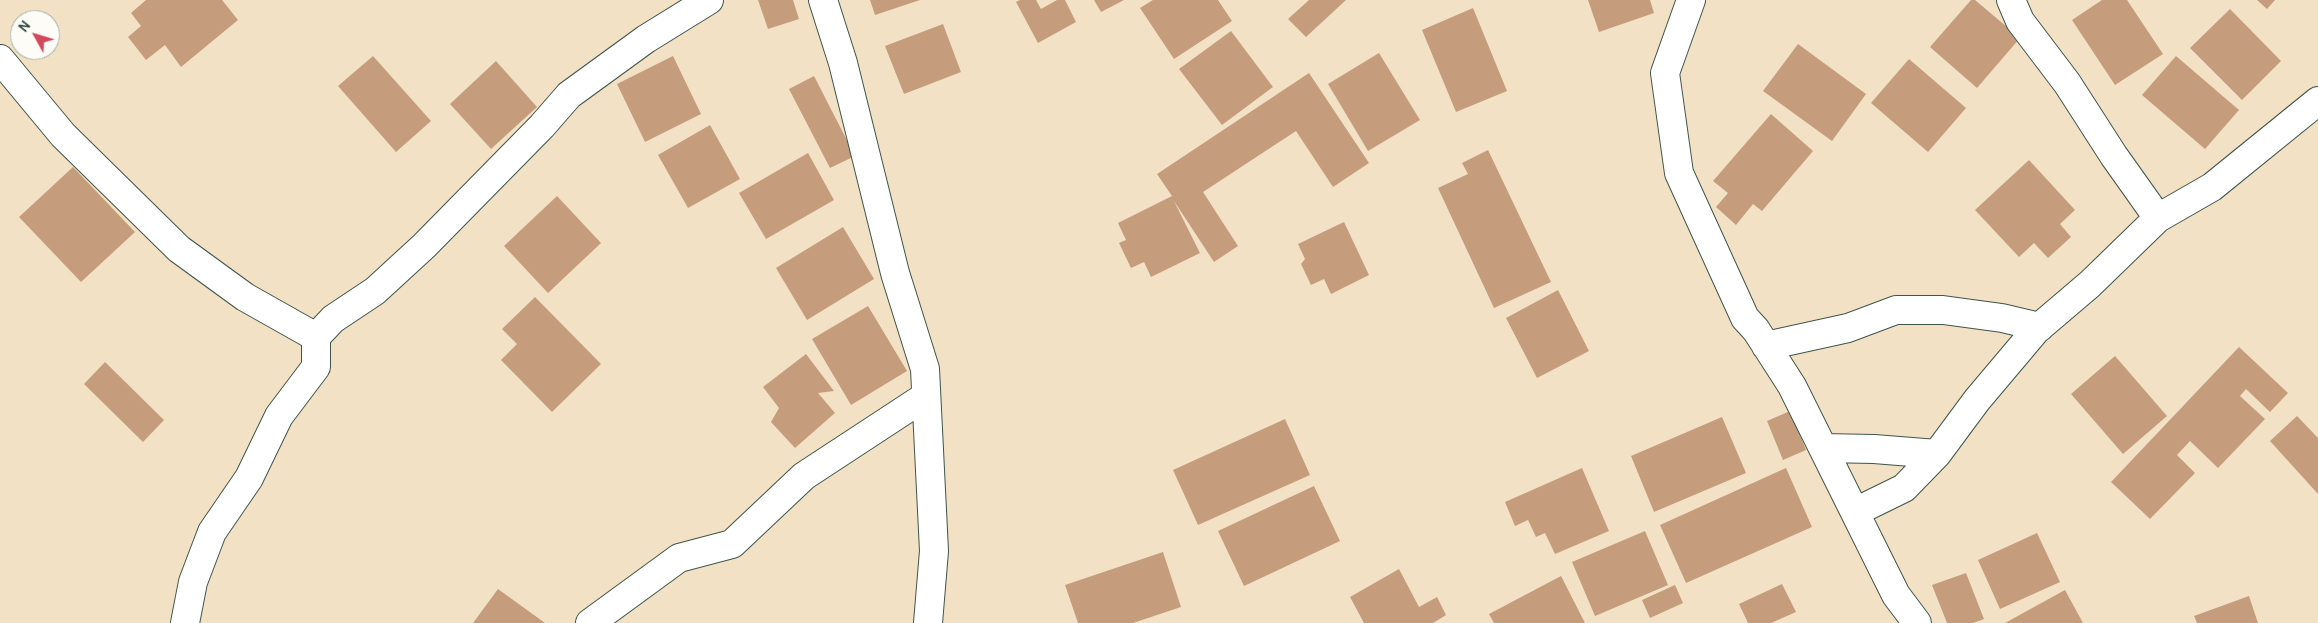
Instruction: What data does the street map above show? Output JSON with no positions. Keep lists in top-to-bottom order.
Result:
{
  "north": "top left"
}
